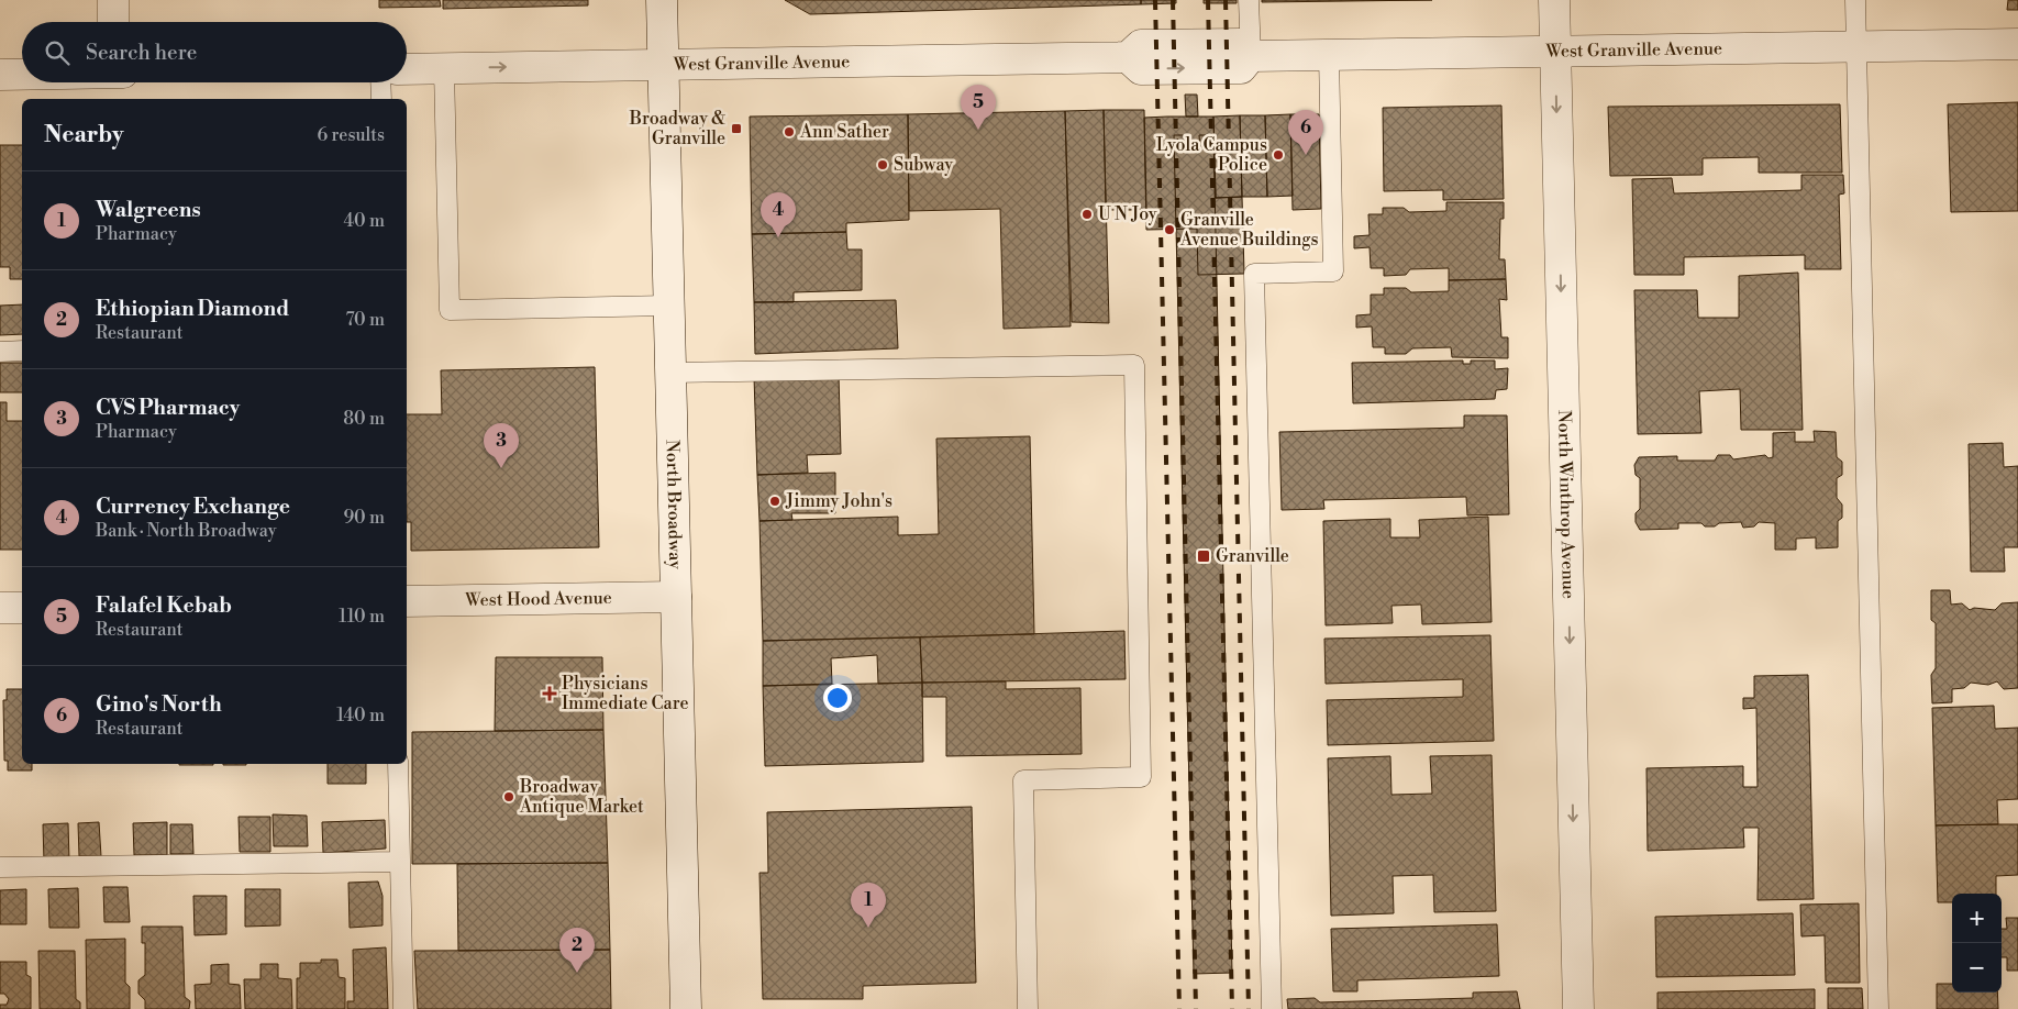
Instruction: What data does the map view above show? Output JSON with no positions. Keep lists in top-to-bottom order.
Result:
{
  "streets": {
    "street": [
      "West Granville Avenue",
      "North Broadway",
      "North Winthrop Avenue",
      "West Hood Avenue"
    ]
  },
  "crossings": [
    ["West Granville Avenue", "North Broadway"],
    ["West Granville Avenue", "North Winthrop Avenue"],
    ["North Broadway", "West Hood Avenue"]
  ],
  "one_way": ["North Winthrop Avenue"],
  "places": {
    "transit": ["Broadway & Granville", "Granville"],
    "other": [
      "Ann Sather",
      "Lyola Campus Police",
      "Subway",
      "U N Joy",
      "Granville Avenue Buildings",
      "Jimmy John's",
      "Broadway Antique Market"
    ],
    "health": ["Physicians Immediate Care"]
  },
  "page": {
    "search": "Search here",
    "pins": [
      "5",
      "6",
      "4",
      "3",
      "1",
      "2"
    ],
    "heading": ["Nearby", "6 results"],
    "list": [
      {
        "mark": "1",
        "name": "Walgreens",
        "note": "Pharmacy",
        "value": "40 m"
      },
      {
        "mark": "2",
        "name": "Ethiopian Diamond",
        "note": "Restaurant",
        "value": "70 m"
      },
      {
        "mark": "3",
        "name": "CVS Pharmacy",
        "note": "Pharmacy",
        "value": "80 m"
      },
      {
        "mark": "4",
        "name": "Currency Exchange",
        "note": "Bank · North Broadway",
        "value": "90 m"
      },
      {
        "mark": "5",
        "name": "Falafel Kebab",
        "note": "Restaurant",
        "value": "110 m"
      },
      {
        "mark": "6",
        "name": "Gino's North",
        "note": "Restaurant",
        "value": "140 m"
      }
    ],
    "map_buttons": ["+", "−"]
  }
}
